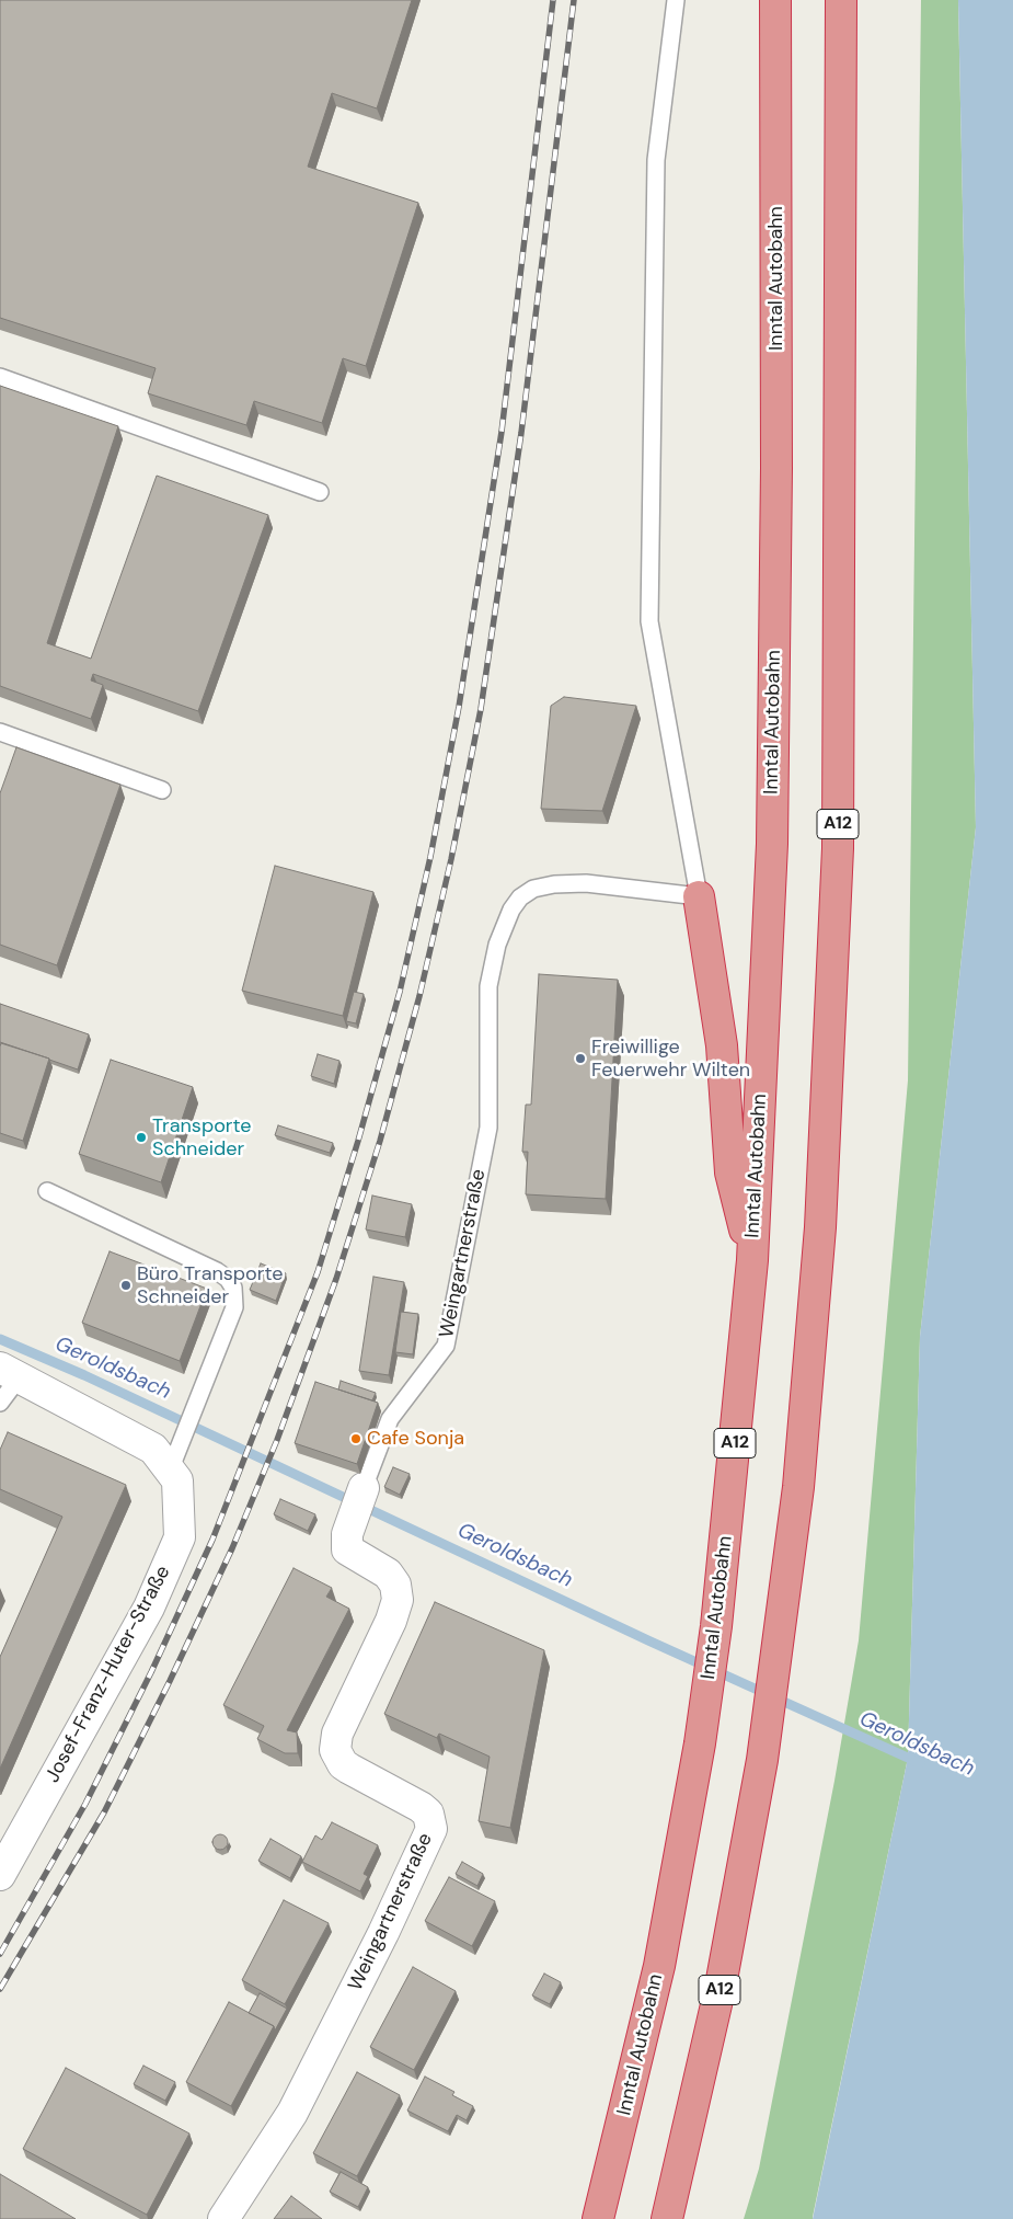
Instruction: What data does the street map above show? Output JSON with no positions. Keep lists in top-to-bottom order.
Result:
{
  "streets": {
    "highway": ["Inntal Autobahn", "A12"],
    "street": ["Weingartnerstraße", "Josef-Franz-Huter-Straße"]
  },
  "water": ["Geroldsbach"],
  "places": [
    "Freiwillige Feuerwehr Wilten",
    "Transporte Schneider",
    "Büro Transporte Schneider",
    "Cafe Sonja"
  ]
}
